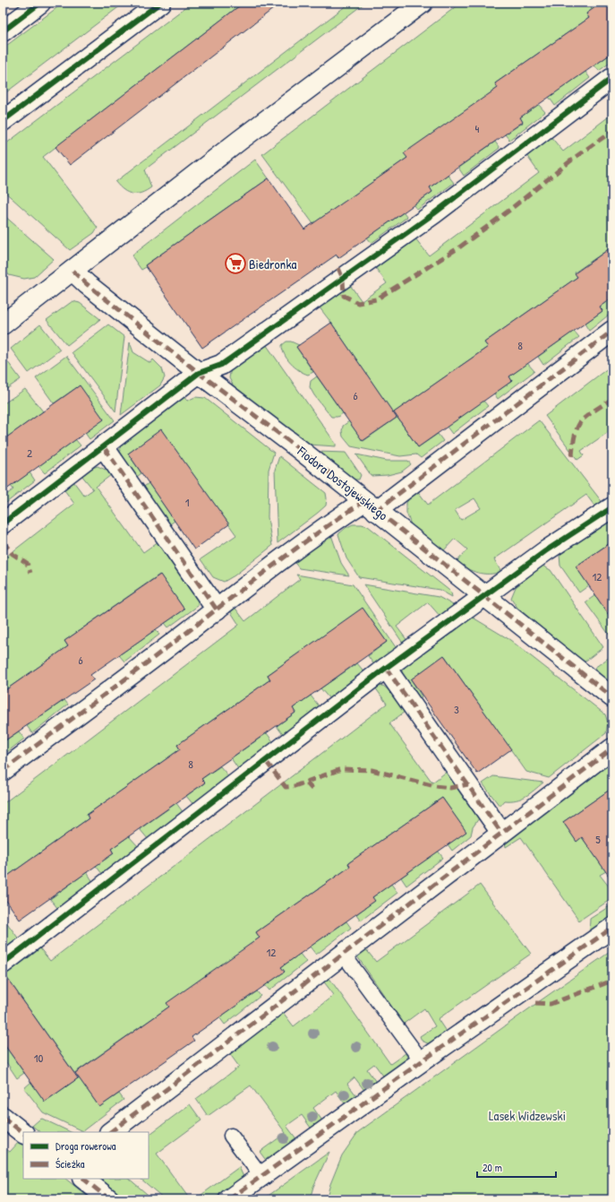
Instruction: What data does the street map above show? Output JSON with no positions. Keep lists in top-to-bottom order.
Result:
{
  "streets": {
    "street": ["Fiodora Dostojewskiego"]
  },
  "parks": ["Lasek Widzewski"],
  "places": {
    "supermarket": ["Biedronka"]
  },
  "house_numbers": [
    "4",
    "8",
    "6",
    "2",
    "1",
    "12",
    "6",
    "3",
    "8",
    "5",
    "12",
    "10"
  ],
  "legend": ["Droga rowerowa", "Ścieżka"],
  "scale_bar": "20 m"
}
